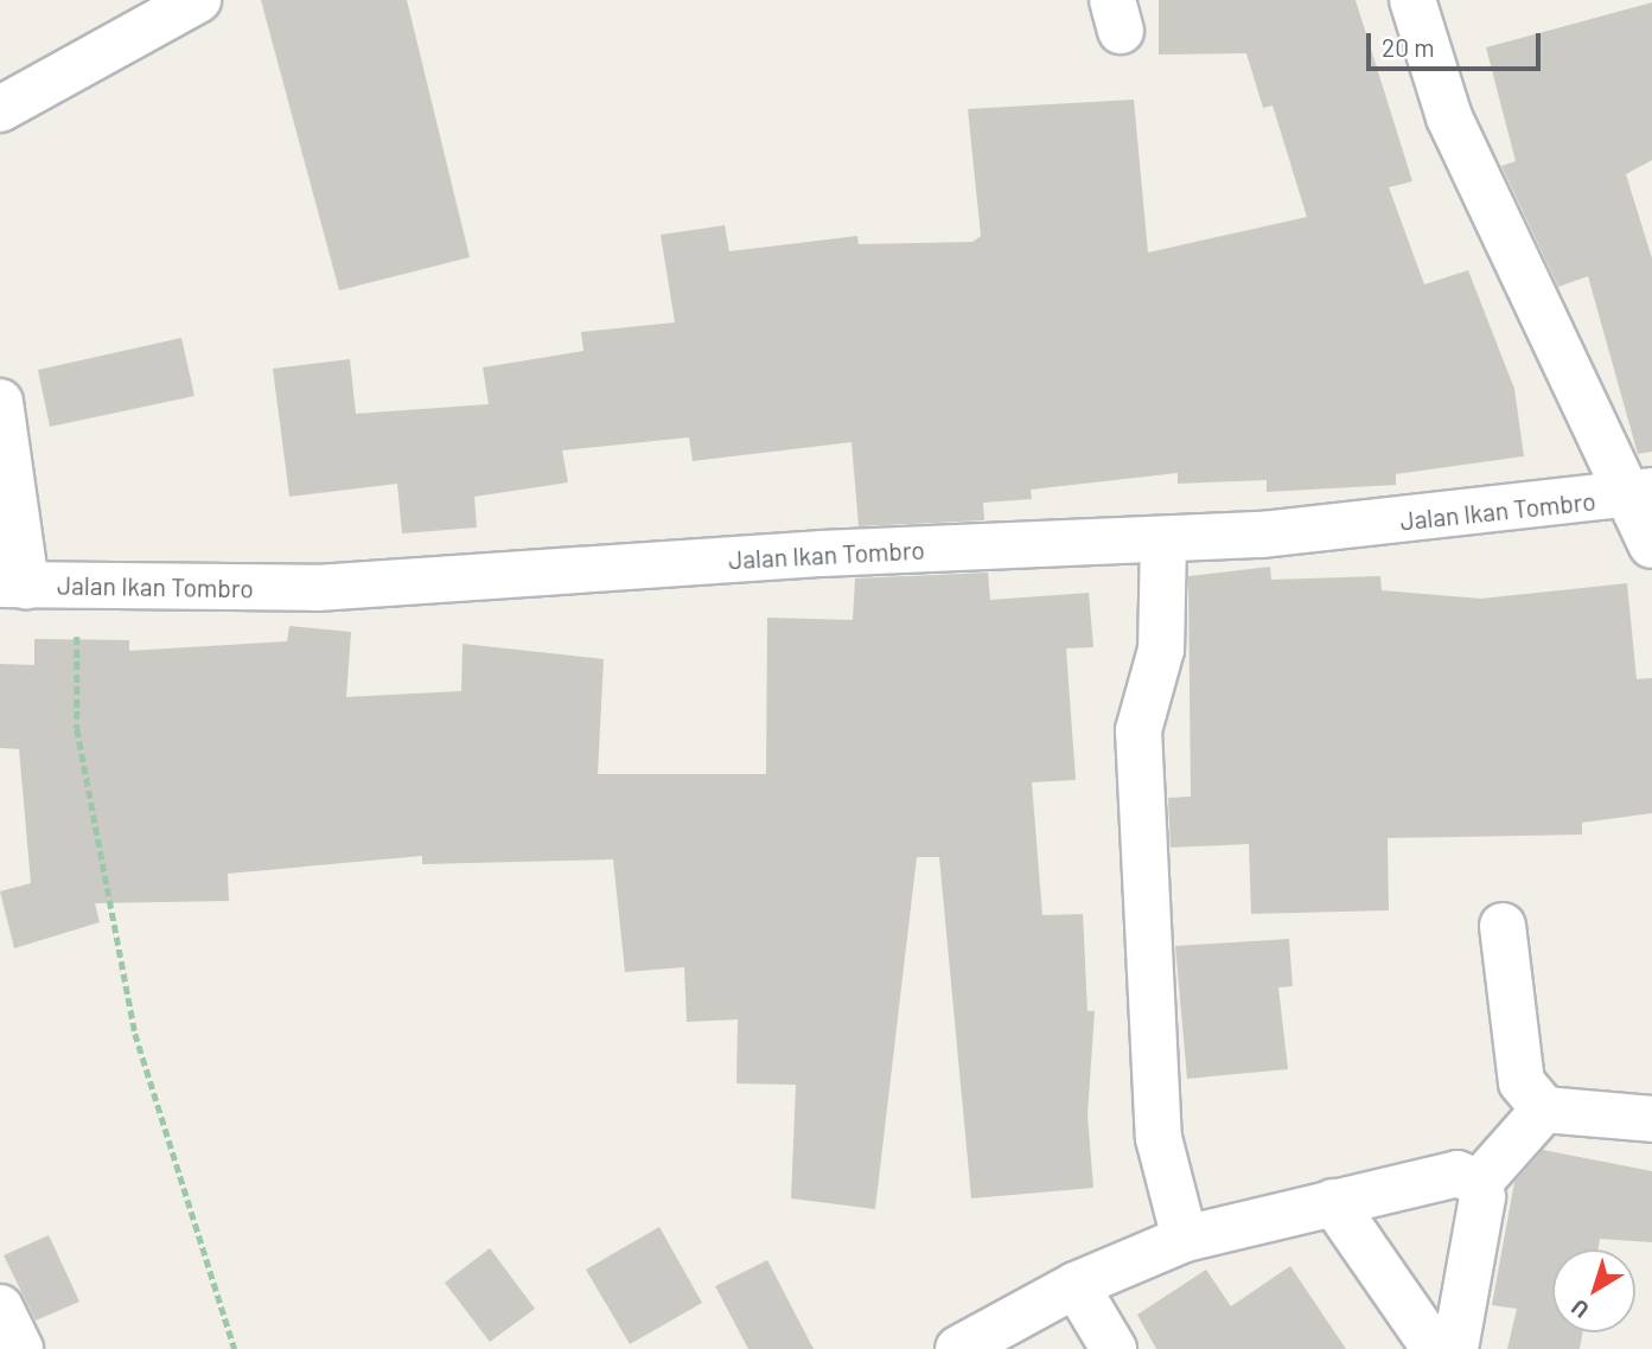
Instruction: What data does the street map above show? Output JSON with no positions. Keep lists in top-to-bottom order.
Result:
{
  "streets": {
    "street": ["Jalan Ikan Tombro"]
  },
  "scale_bar": "20 m",
  "north": "bottom left"
}
